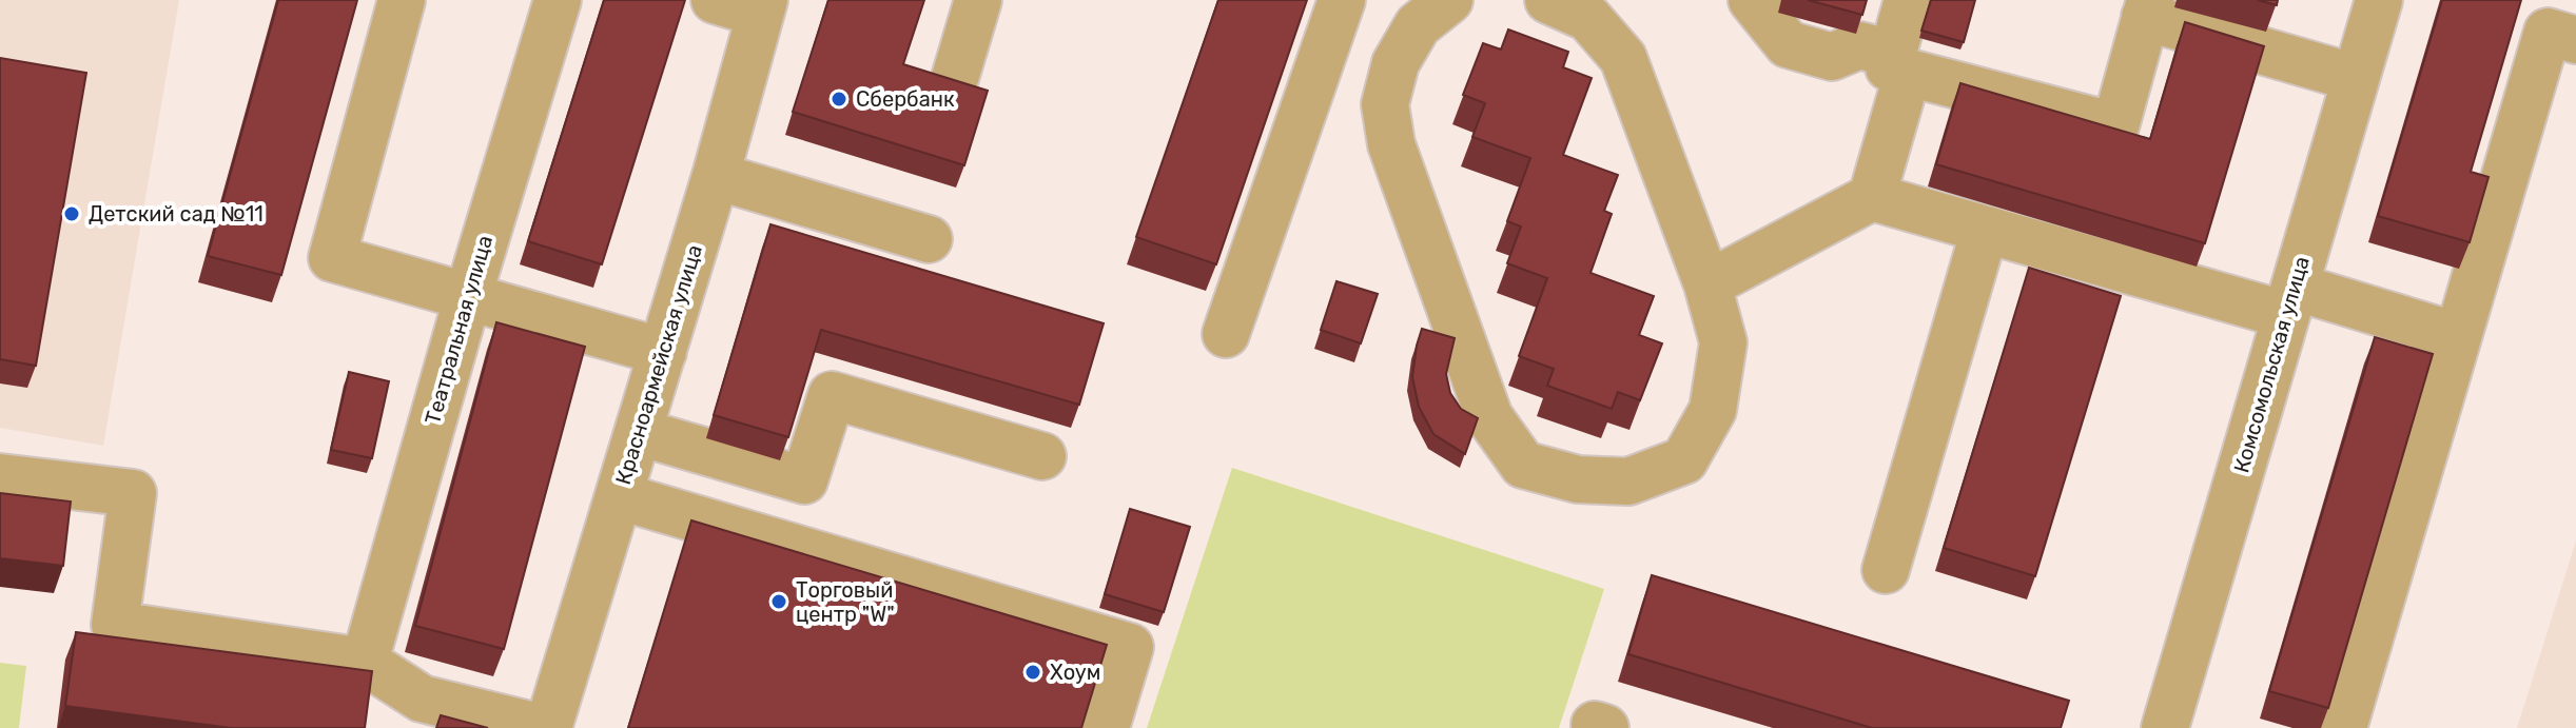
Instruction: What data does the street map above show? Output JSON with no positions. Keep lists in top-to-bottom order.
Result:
{
  "streets": {
    "street": ["Театральная улица", "Красноармейская улица", "Комсомольская улица"]
  },
  "places": [
    "Сбербанк",
    "Детский сад №11",
    "Торговый центр \"W\"",
    "Хоум"
  ]
}
